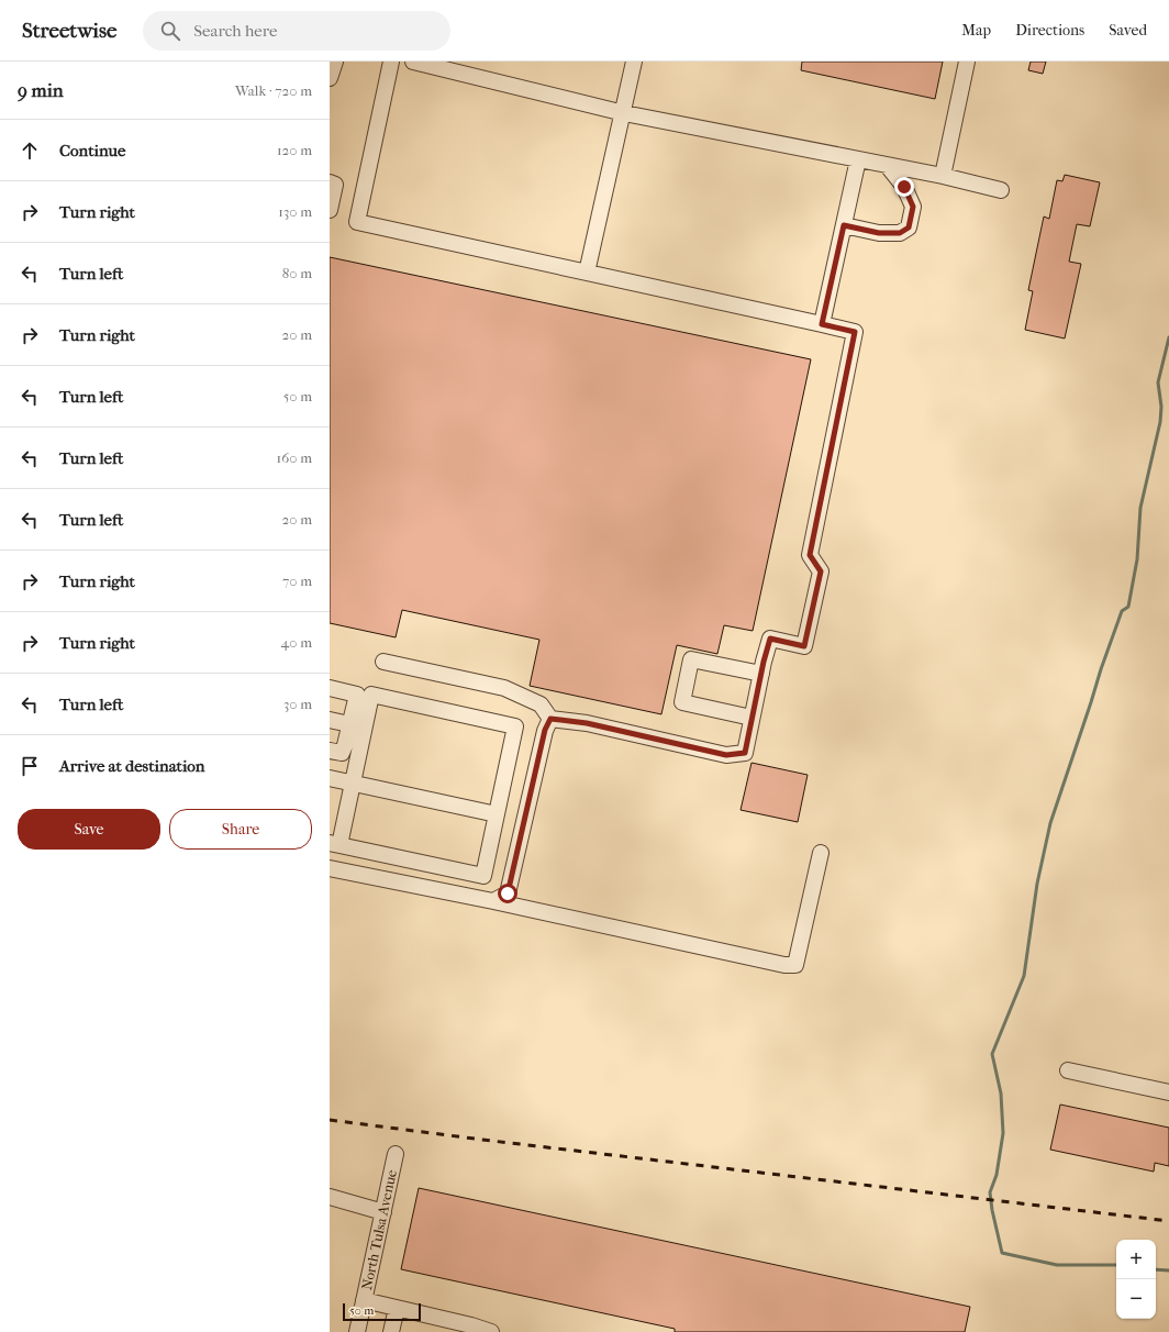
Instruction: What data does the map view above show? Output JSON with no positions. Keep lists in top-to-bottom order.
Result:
{
  "streets": {
    "street": ["North Tulsa Avenue"]
  },
  "scale_bar": "50 m",
  "page": {
    "header": "Streetwise",
    "search": "Search here",
    "nav": ["Map", "Directions", "Saved"],
    "heading": ["9 min", "Walk · 720 m"],
    "list": [
      ["Continue", "120 m"],
      ["Turn right", "130 m"],
      ["Turn left", "80 m"],
      ["Turn right", "20 m"],
      ["Turn left", "50 m"],
      ["Turn left", "160 m"],
      ["Turn left", "20 m"],
      ["Turn right", "70 m"],
      ["Turn right", "40 m"],
      ["Turn left", "30 m"],
      "Arrive at destination"
    ],
    "buttons": ["Save", "Share"],
    "map_buttons": ["+", "−"],
    "scale": "50 m"
  }
}
